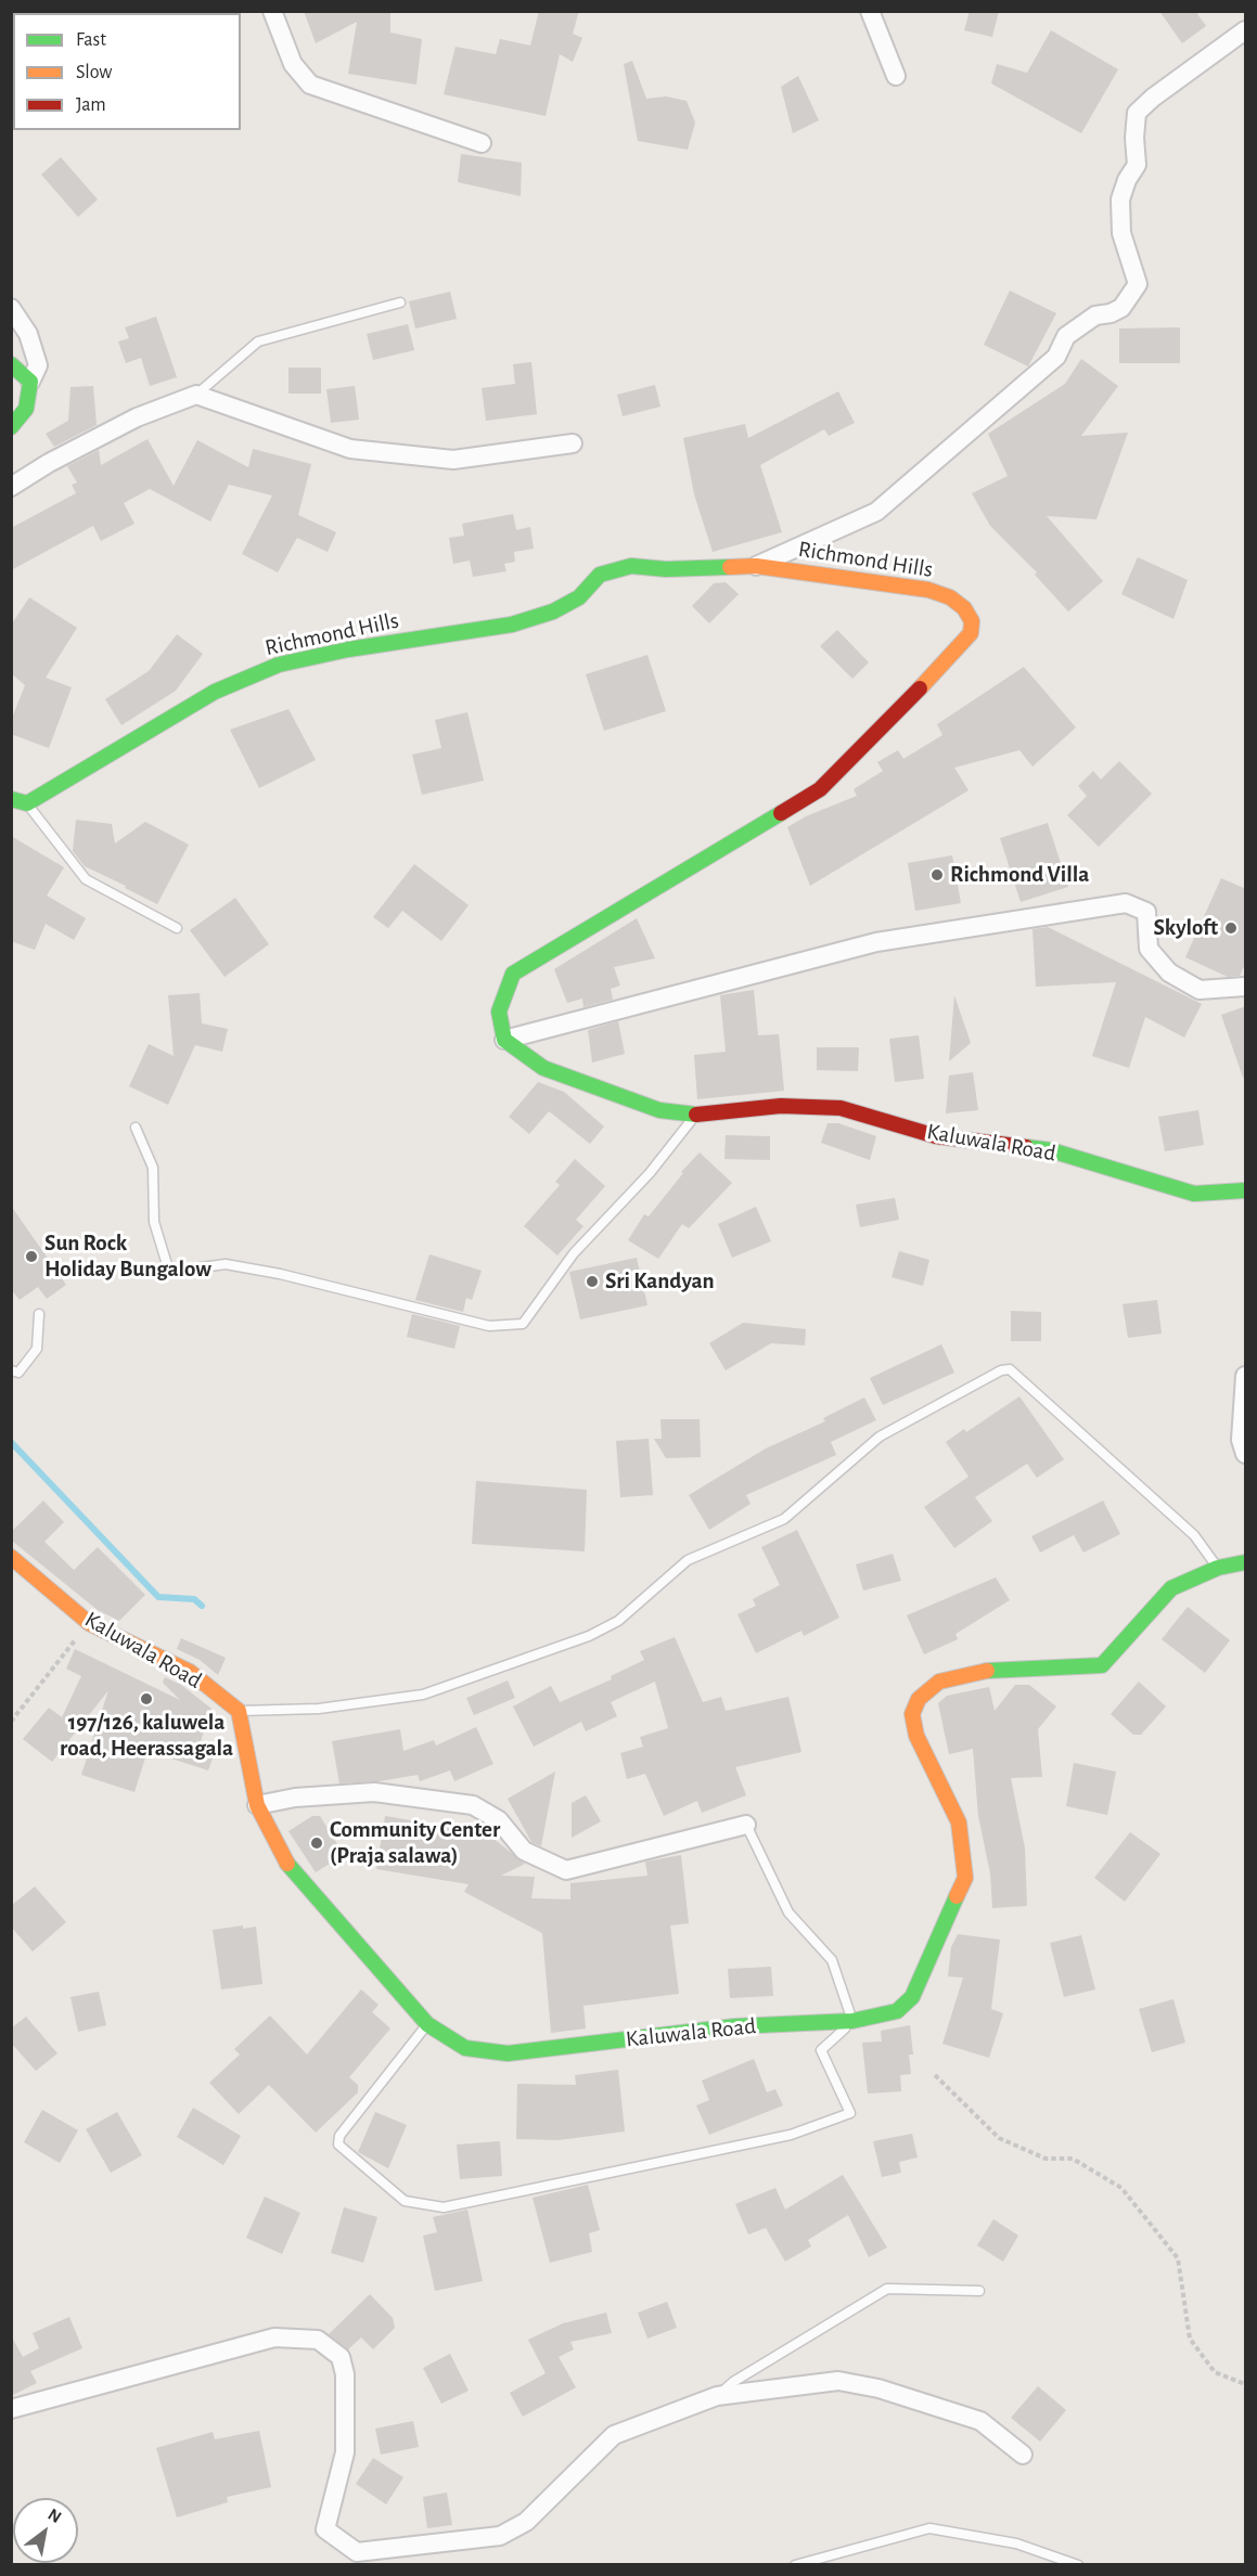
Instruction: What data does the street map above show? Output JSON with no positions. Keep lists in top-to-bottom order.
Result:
{
  "streets": {
    "street": ["Richmond Hills", "Kaluwala Road"]
  },
  "places": [
    "Richmond Villa",
    "Skyloft",
    "Sun Rock Holiday Bungalow",
    "Sri Kandyan",
    "197/126, kaluwela road, Heerassagala",
    "Community Center (Praja salawa)"
  ],
  "legend": ["Fast", "Slow", "Jam"],
  "north": "top right"
}
